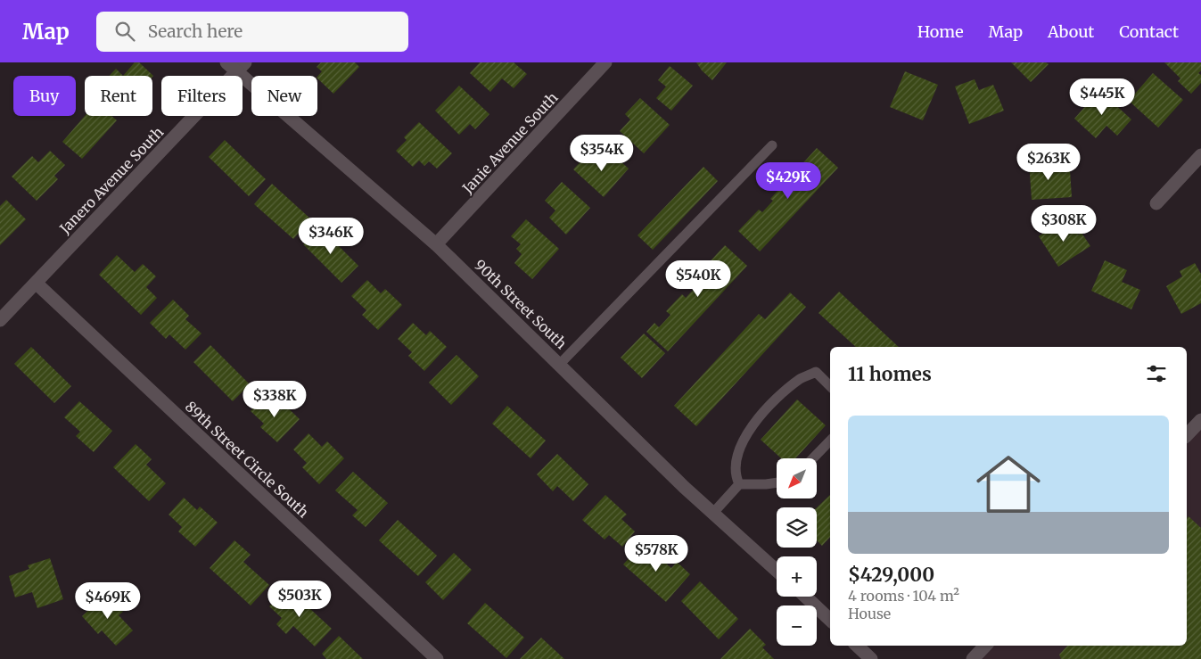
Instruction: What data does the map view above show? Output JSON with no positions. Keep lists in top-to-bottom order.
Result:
{
  "streets": {
    "street": [
      "Janie Avenue South",
      "Janero Avenue South",
      "90th Street South",
      "89th Street Circle South"
    ]
  },
  "crossings": [
    ["Janie Avenue South", "90th Street South"],
    ["Janero Avenue South", "90th Street South"],
    ["Janero Avenue South", "89th Street Circle South"]
  ],
  "north": "bottom left",
  "page": {
    "header": "Map",
    "search": "Search here",
    "nav": [
      "Home",
      "Map",
      "About",
      "Contact"
    ],
    "chip": [
      "Buy",
      "Rent",
      "Filters",
      "New"
    ],
    "price": [
      "$445K",
      "$354K",
      "$263K",
      "$429K",
      "$308K",
      "$346K",
      "$540K",
      "$338K",
      "$578K",
      "$503K",
      "$469K"
    ],
    "heading": "11 homes",
    "list": [
      {
        "name": "$429,000",
        "note": "4 rooms · 104 m² · House"
      }
    ],
    "map_buttons": ["+", "−"]
  }
}
